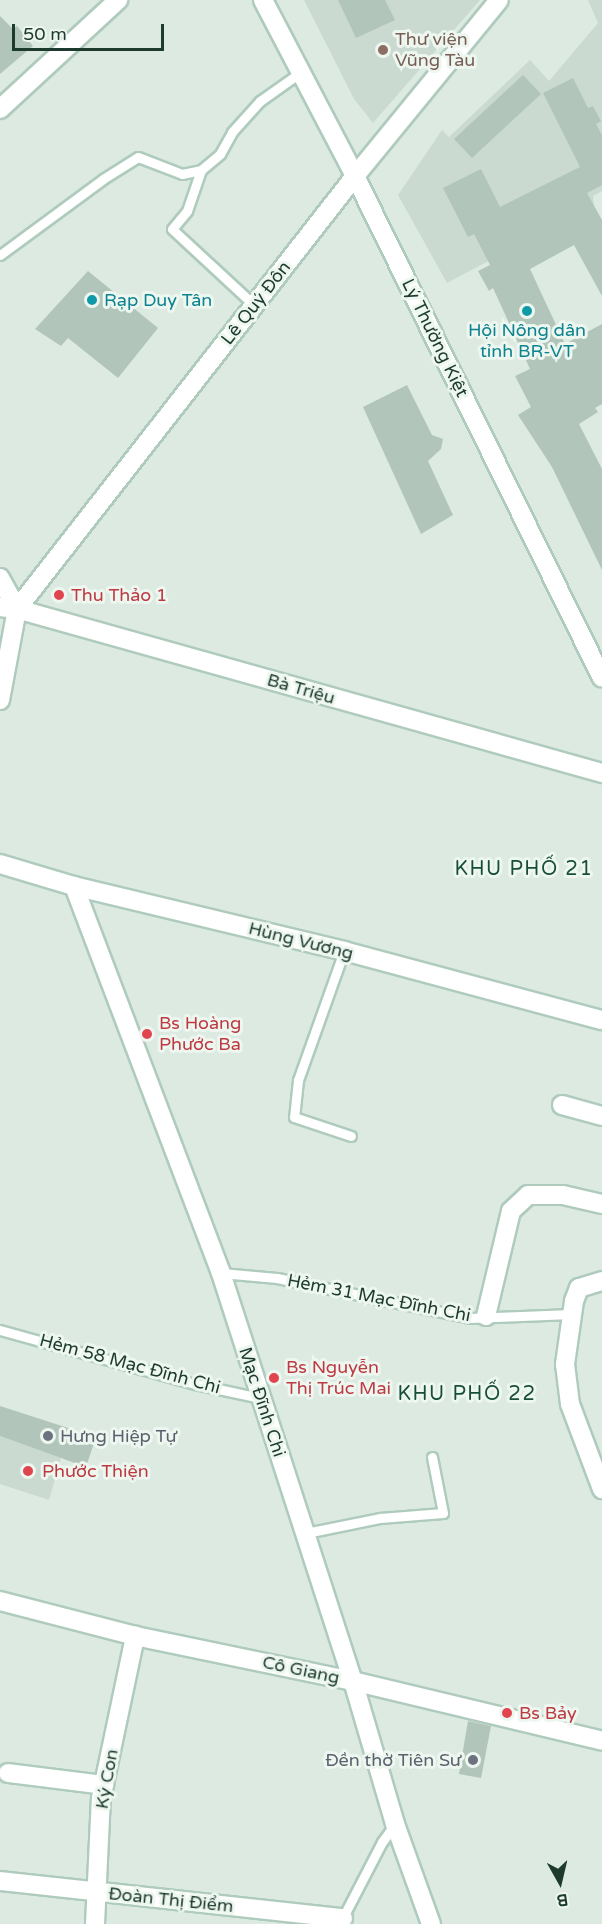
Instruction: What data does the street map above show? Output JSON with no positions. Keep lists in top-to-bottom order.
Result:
{
  "streets": {
    "street": [
      "Lê Quý Đôn",
      "Lý Thường Kiệt",
      "Bà Triệu",
      "Hùng Vương",
      "Mạc Đĩnh Chi",
      "Cô Giang",
      "Ký Con",
      "Đoàn Thị Điểm"
    ],
    "lane": ["Hẻm 31 Mạc Đĩnh Chi", "Hẻm 58 Mạc Đĩnh Chi"]
  },
  "crossings": [
    ["Lê Quý Đôn", "Lý Thường Kiệt"],
    ["Lê Quý Đôn", "Bà Triệu"],
    ["Hùng Vương", "Mạc Đĩnh Chi"],
    ["Hẻm 31 Mạc Đĩnh Chi", "Mạc Đĩnh Chi"],
    ["Hẻm 58 Mạc Đĩnh Chi", "Mạc Đĩnh Chi"],
    ["Mạc Đĩnh Chi", "Cô Giang"],
    ["Cô Giang", "Ký Con"],
    ["Ký Con", "Đoàn Thị Điểm"]
  ],
  "districts": ["KHU PHỐ 21", "KHU PHỐ 22"],
  "places": [
    "Thư viện Vũng Tàu",
    "Rạp Duy Tân",
    "Hội Nông dân tỉnh BR-VT",
    "Thu Thảo 1",
    "Bs Hoàng Phước Ba",
    "Bs Nguyễn Thị Trúc Mai",
    "Hưng Hiệp Tự",
    "Phước Thiện",
    "Bs Bảy",
    "Đền thờ Tiên Sư"
  ],
  "scale_bar": "50 m",
  "north": "bottom"
}
